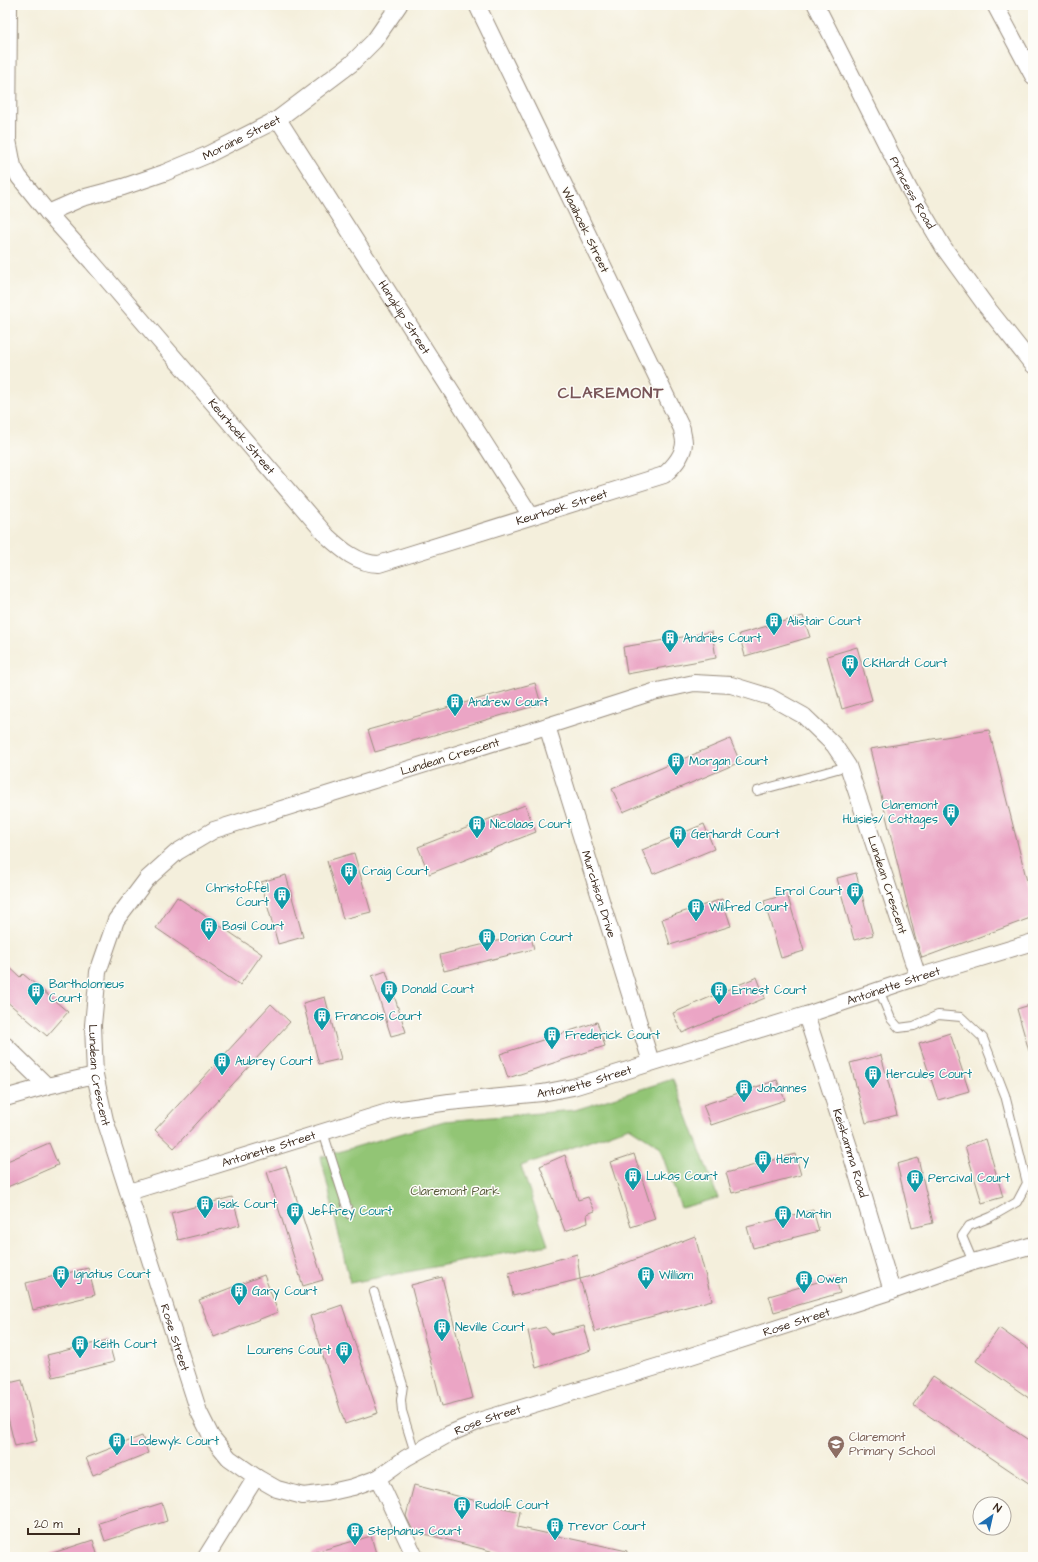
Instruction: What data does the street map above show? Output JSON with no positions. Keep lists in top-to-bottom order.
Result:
{
  "streets": {
    "street": [
      "Moraine Street",
      "Princess Road",
      "Waaihoek Street",
      "Hangklip Street",
      "Keurhoek Street",
      "Lundean Crescent",
      "Murchison Drive",
      "Antoinette Street",
      "Keiskamma Road",
      "Rose Street"
    ]
  },
  "crossings": [
    ["Moraine Street", "Hangklip Street"],
    ["Moraine Street", "Keurhoek Street"],
    ["Waaihoek Street", "Keurhoek Street"],
    ["Hangklip Street", "Keurhoek Street"],
    ["Lundean Crescent", "Murchison Drive"],
    ["Lundean Crescent", "Antoinette Street"],
    ["Lundean Crescent", "Rose Street"],
    ["Murchison Drive", "Antoinette Street"],
    ["Antoinette Street", "Keiskamma Road"],
    ["Antoinette Street", "Rose Street"],
    ["Keiskamma Road", "Rose Street"]
  ],
  "districts": ["CLAREMONT"],
  "parks": ["Claremont Park"],
  "places": {
    "building": [
      "Alistair Court",
      "Andries Court",
      "CKHardt Court",
      "Andrew Court",
      "Morgan Court",
      "Claremont Huisies/ Cottages",
      "Nicolaas Court",
      "Gerhardt Court",
      "Craig Court",
      "Errol Court",
      "Christoffel Court",
      "Wilfred Court",
      "Basil Court",
      "Dorian Court",
      "Donald Court",
      "Ernest Court",
      "Bartholomeus Court",
      "Francois Court",
      "Frederick Court",
      "Aubrey Court",
      "Hercules Court",
      "Johannes",
      "Henry",
      "Lukas Court",
      "Percival Court",
      "Isak Court",
      "Jeffrey Court",
      "Martin",
      "Ignatius Court",
      "William",
      "Owen",
      "Gary Court",
      "Neville Court",
      "Keith Court",
      "Lourens Court",
      "Lodewyk Court",
      "Rudolf Court",
      "Trevor Court",
      "Stephanus Court"
    ],
    "school or university": ["Claremont Primary School"]
  },
  "scale_bar": "20 m",
  "north": "top right"
}
